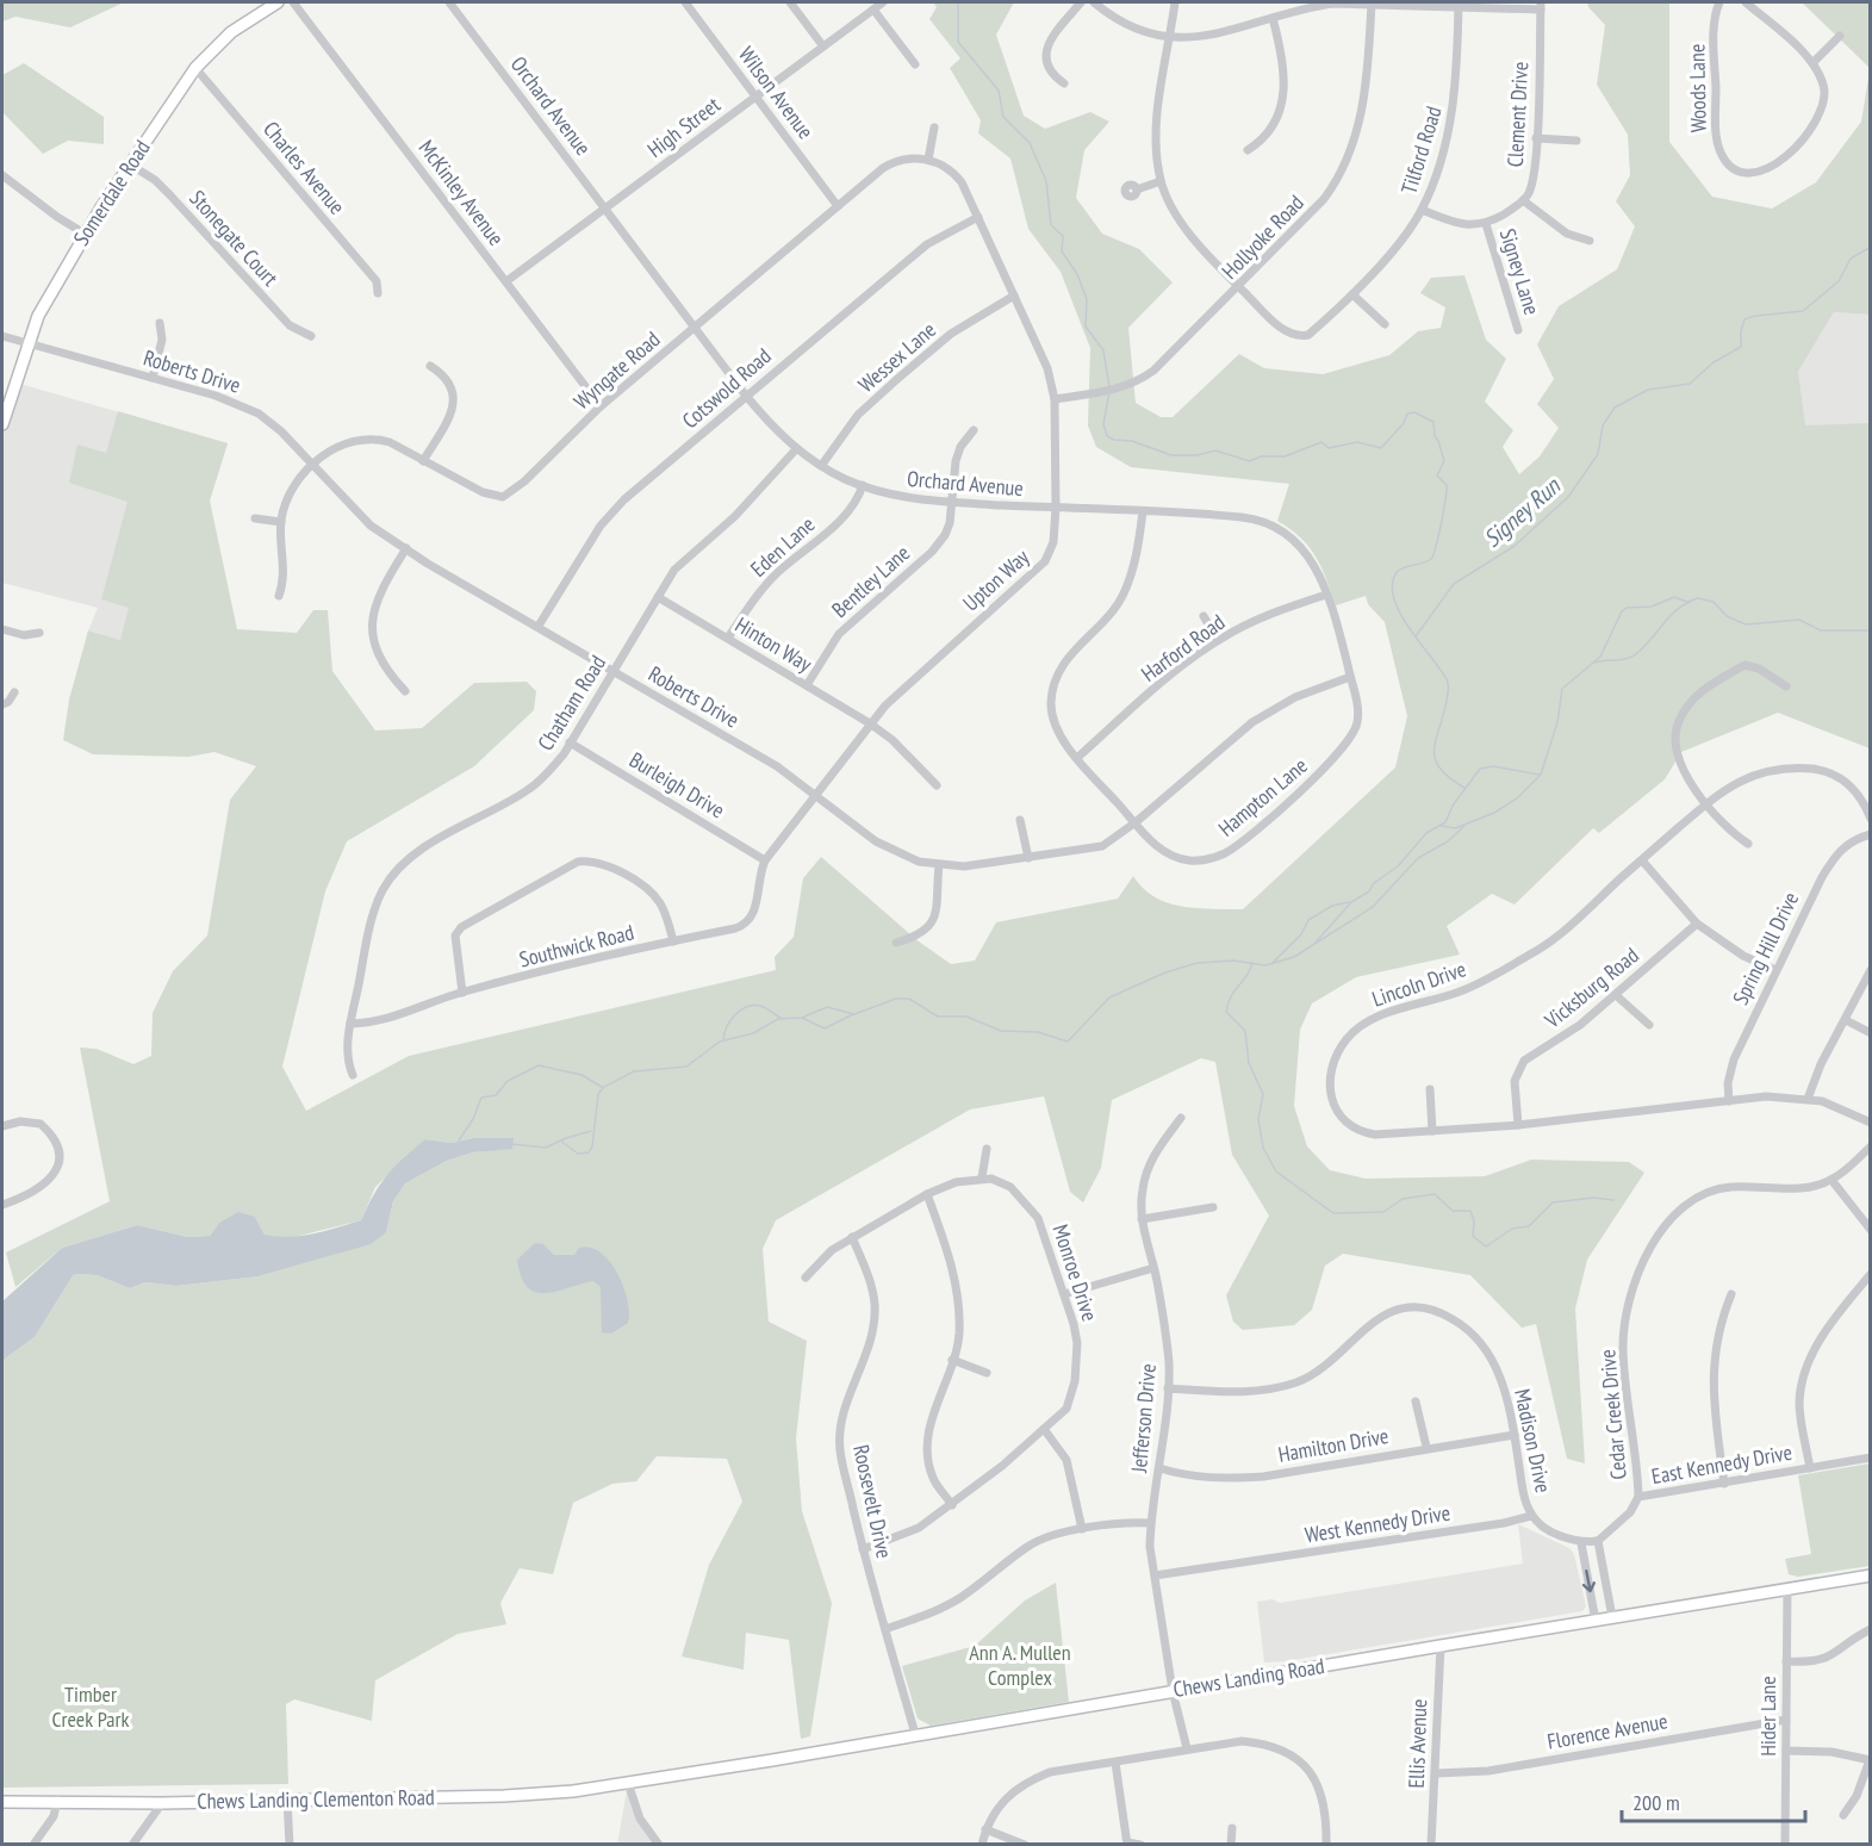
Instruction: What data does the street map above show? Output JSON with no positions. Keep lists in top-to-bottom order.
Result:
{
  "streets": {
    "main road": ["Somerdale Road", "Chews Landing Road", "Chews Landing Clementon Road"],
    "street": [
      "Woods Lane",
      "Wilson Avenue",
      "Orchard Avenue",
      "Clement Drive",
      "High Street",
      "Tilford Road",
      "Charles Avenue",
      "McKinley Avenue",
      "Hollyoke Road",
      "Stonegate Court",
      "Signey Lane",
      "Wessex Lane",
      "Wyngate Road",
      "Roberts Drive",
      "Cotswold Road",
      "Eden Lane",
      "Upton Way",
      "Bentley Lane",
      "Hinton Way",
      "Harford Road",
      "Chatham Road",
      "Burleigh Drive",
      "Hampton Lane",
      "Southwick Road",
      "Spring Hill Drive",
      "Lincoln Drive",
      "Vicksburg Road",
      "Monroe Drive",
      "Cedar Creek Drive",
      "Jefferson Drive",
      "Madison Drive",
      "Hamilton Drive",
      "East Kennedy Drive",
      "Roosevelt Drive",
      "West Kennedy Drive",
      "Hider Lane",
      "Florence Avenue",
      "Ellis Avenue"
    ]
  },
  "crossings": [
    ["Wilson Avenue", "High Street"],
    ["Wilson Avenue", "Wyngate Road"],
    ["Orchard Avenue", "High Street"],
    ["Orchard Avenue", "Wessex Lane"],
    ["Orchard Avenue", "Wyngate Road"],
    ["Orchard Avenue", "Roberts Drive"],
    ["Orchard Avenue", "Cotswold Road"],
    ["Orchard Avenue", "Eden Lane"],
    ["Orchard Avenue", "Upton Way"],
    ["Orchard Avenue", "Bentley Lane"],
    ["Orchard Avenue", "Harford Road"],
    ["Orchard Avenue", "Chatham Road"],
    ["Orchard Avenue", "Hampton Lane"],
    ["High Street", "McKinley Avenue"],
    ["Tilford Road", "Hollyoke Road"],
    ["Charles Avenue", "Somerdale Road"],
    ["Somerdale Road", "Stonegate Court"],
    ["Somerdale Road", "Roberts Drive"],
    ["McKinley Avenue", "Wyngate Road"],
    ["Hollyoke Road", "Upton Way"],
    ["Wessex Lane", "Upton Way"],
    ["Wyngate Road", "Roberts Drive"],
    ["Wyngate Road", "Upton Way"],
    ["Roberts Drive", "Cotswold Road"],
    ["Roberts Drive", "Upton Way"],
    ["Roberts Drive", "Chatham Road"],
    ["Roberts Drive", "Hampton Lane"],
    ["Cotswold Road", "Upton Way"],
    ["Eden Lane", "Hinton Way"],
    ["Upton Way", "Hinton Way"],
    ["Upton Way", "Burleigh Drive"],
    ["Upton Way", "Southwick Road"],
    ["Bentley Lane", "Hinton Way"],
    ["Hinton Way", "Chatham Road"],
    ["Harford Road", "Hampton Lane"],
    ["Chatham Road", "Burleigh Drive"],
    ["Chatham Road", "Southwick Road"],
    ["Burleigh Drive", "Southwick Road"],
    ["Spring Hill Drive", "Lincoln Drive"],
    ["Lincoln Drive", "Vicksburg Road"],
    ["Monroe Drive", "Roosevelt Drive"],
    ["Cedar Creek Drive", "East Kennedy Drive"],
    ["Jefferson Drive", "Madison Drive"],
    ["Jefferson Drive", "Hamilton Drive"],
    ["Jefferson Drive", "West Kennedy Drive"],
    ["Jefferson Drive", "Chews Landing Road"],
    ["Madison Drive", "Hamilton Drive"],
    ["Madison Drive", "West Kennedy Drive"],
    ["Roosevelt Drive", "Chews Landing Road"],
    ["Chews Landing Road", "Hider Lane"],
    ["Chews Landing Road", "Ellis Avenue"],
    ["Chews Landing Road", "Chews Landing Clementon Road"],
    ["Hider Lane", "Florence Avenue"],
    ["Florence Avenue", "Ellis Avenue"]
  ],
  "water": ["Signey Run"],
  "parks": ["Ann A. Mullen Complex", "Timber Creek Park"],
  "scale_bar": "200 m"
}
